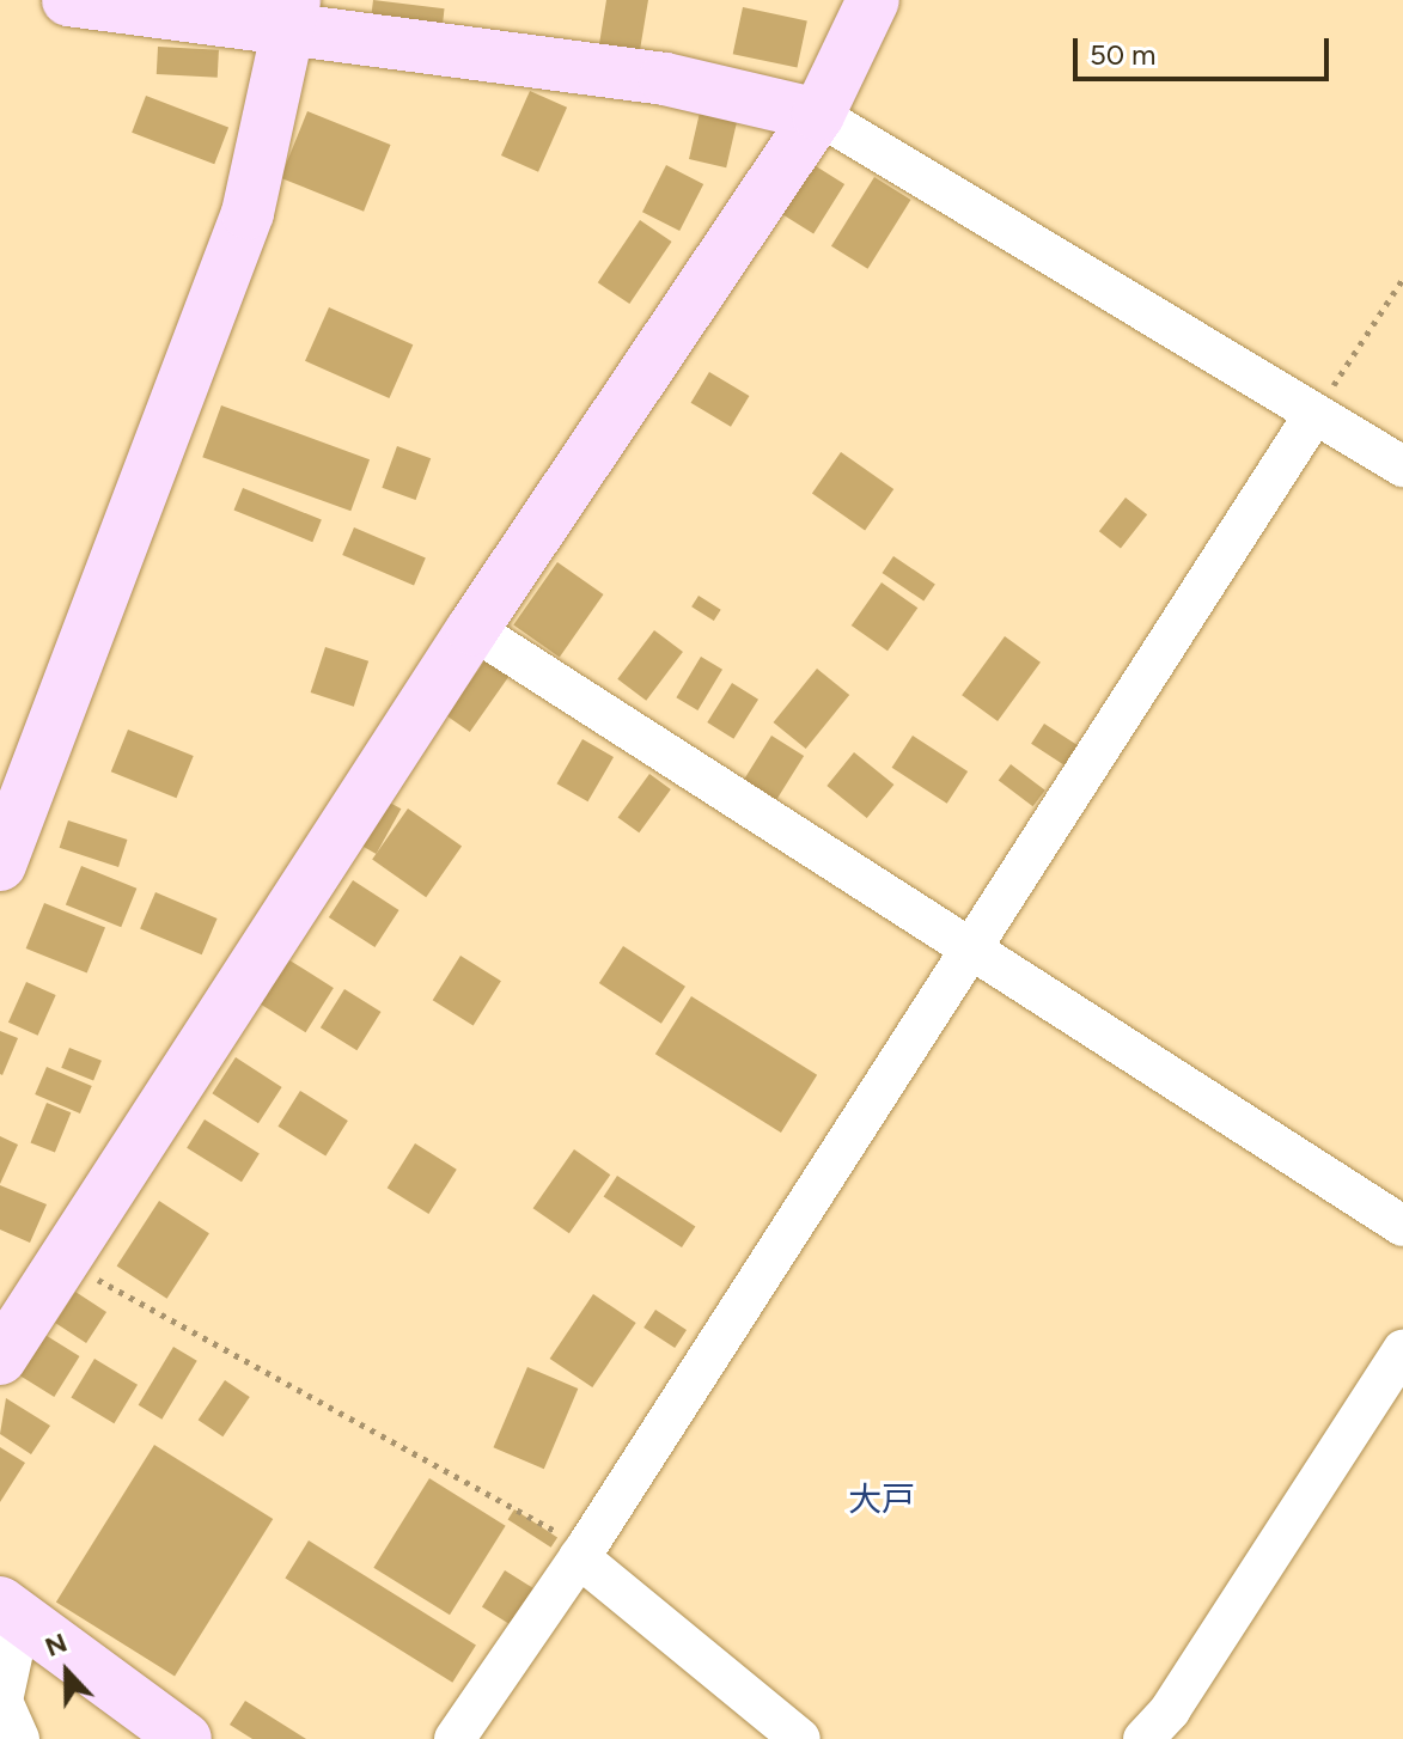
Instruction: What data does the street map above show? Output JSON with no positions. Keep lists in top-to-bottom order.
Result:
{
  "districts": ["大戸"],
  "scale_bar": "50 m",
  "north": "top"
}
